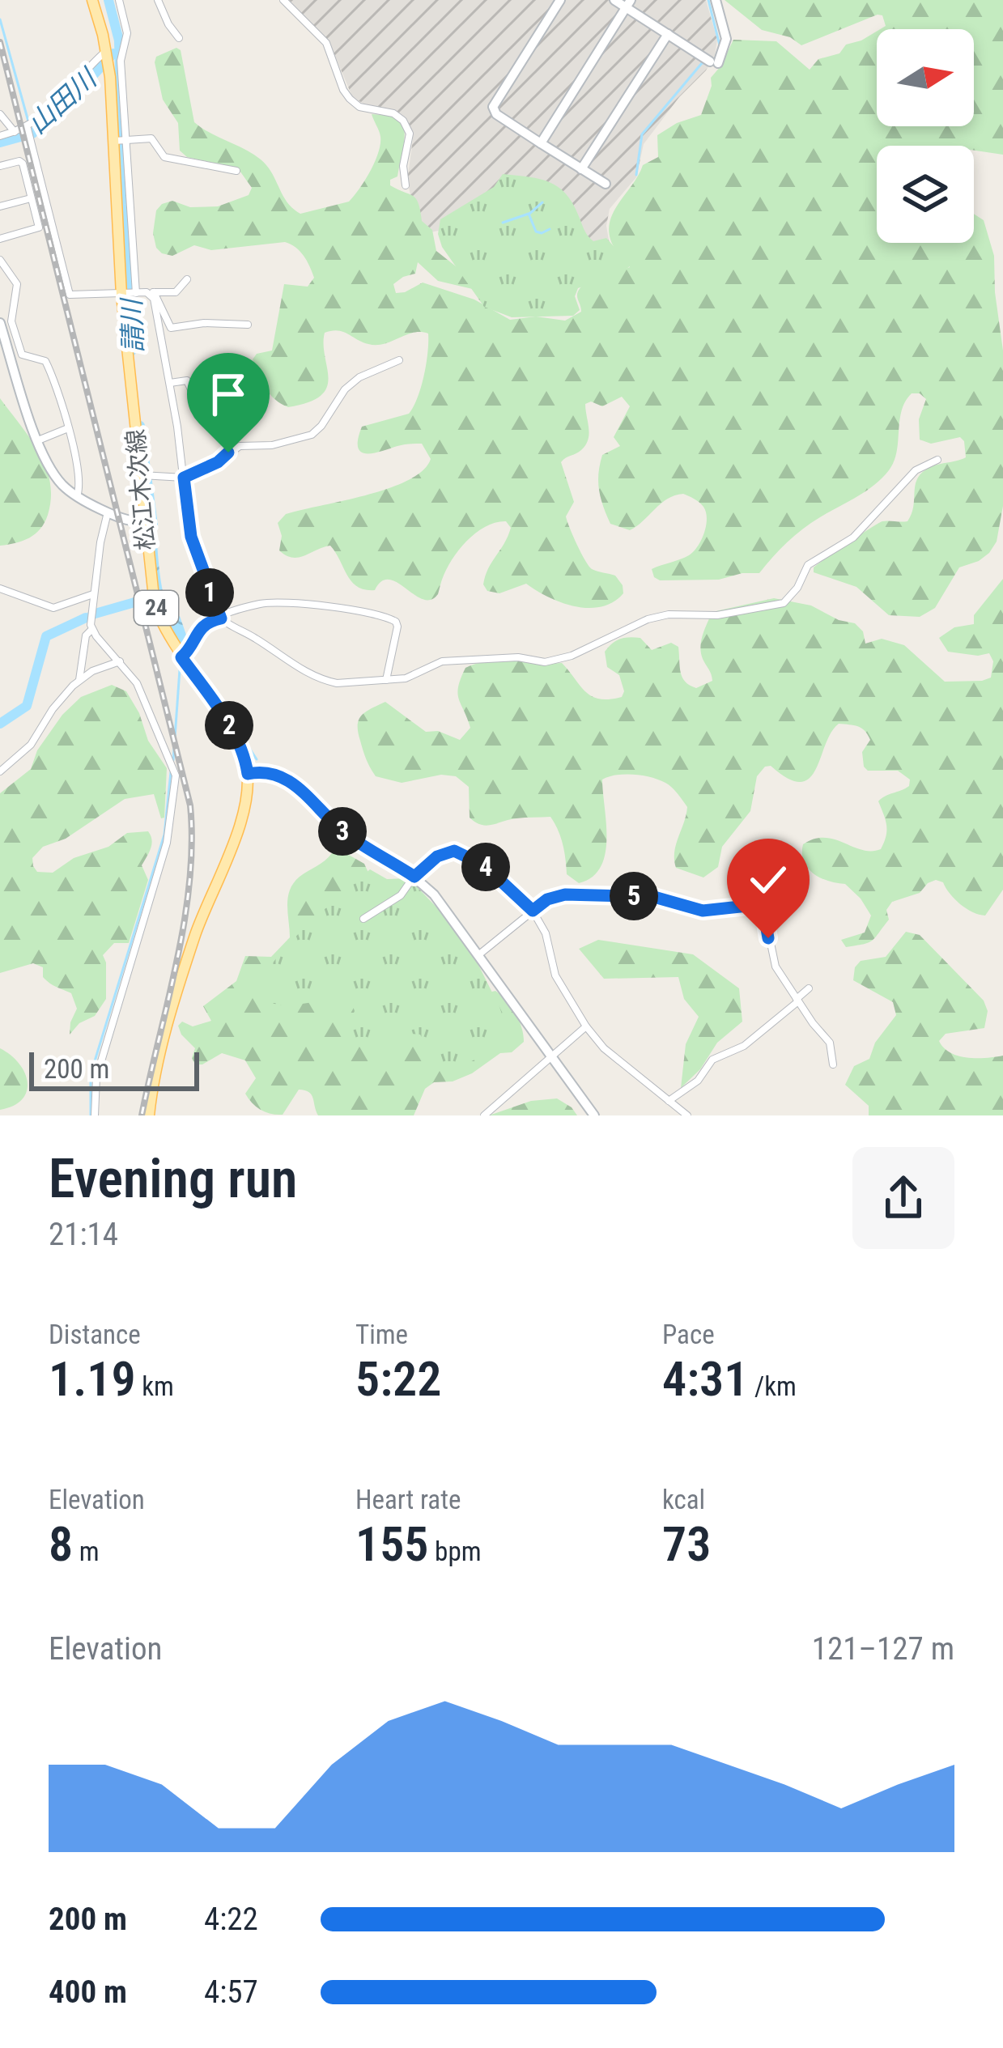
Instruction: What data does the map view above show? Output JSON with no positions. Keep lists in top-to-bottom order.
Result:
{
  "streets": {
    "main road": ["松江木次線", "24"]
  },
  "water": ["山田川", "請川"],
  "scale_bar": "200 m",
  "north": "right",
  "page": {
    "pins": [
      "1",
      "2",
      "3",
      "4",
      "5"
    ],
    "scale": "200 m",
    "heading": ["Evening run", "21:14"],
    "stats": [
      ["Distance", "1.19 km"],
      ["Time", "5:22"],
      ["Pace", "4:31 /km"],
      ["Elevation", "8 m"],
      ["Heart rate", "155 bpm"],
      ["kcal", "73"]
    ],
    "chart": ["Elevation", "121–127 m"],
    "list": [
      {
        "name": "200 m",
        "note": "4:22"
      },
      {
        "name": "400 m",
        "note": "4:57"
      }
    ]
  }
}
